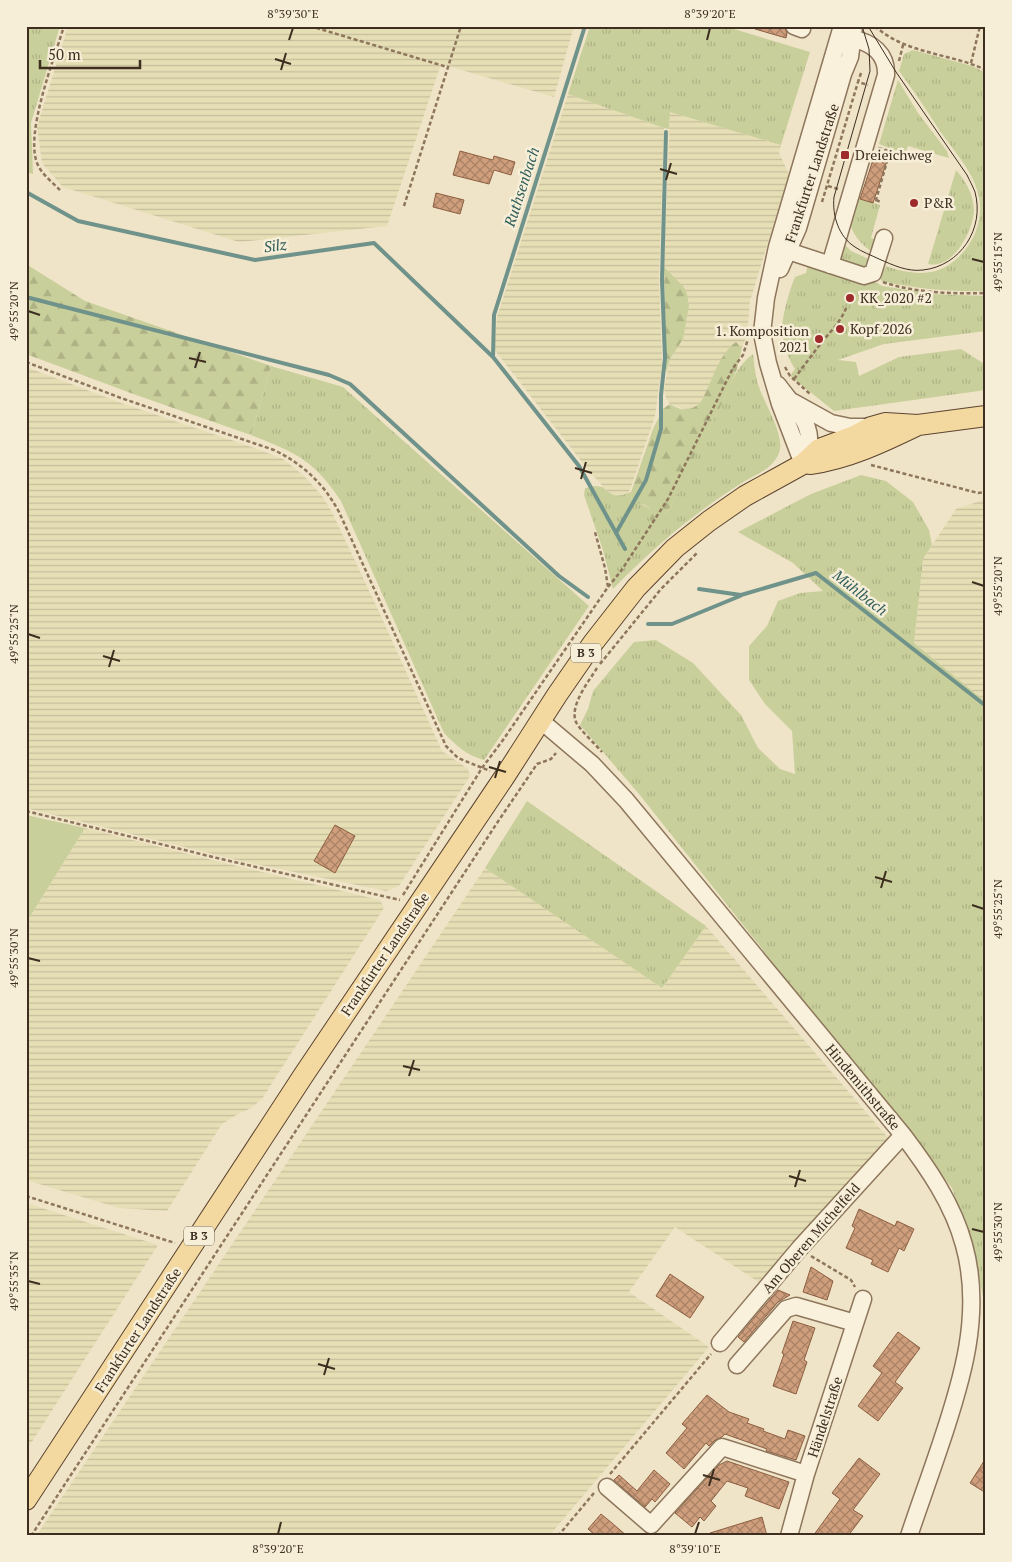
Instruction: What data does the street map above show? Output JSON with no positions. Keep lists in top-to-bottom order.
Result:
{
  "streets": {
    "main road": ["Frankfurter Landstraße", "B 3"],
    "street": ["Hindemithstraße", "Am Oberen Michelfeld", "Händelstraße"]
  },
  "crossings": [
    ["Frankfurter Landstraße", "B 3"],
    ["Frankfurter Landstraße", "Hindemithstraße"],
    ["Hindemithstraße", "Am Oberen Michelfeld"]
  ],
  "water": ["Ruthsenbach", "Silz", "Mühlbach"],
  "places": {
    "transit": ["Dreieichweg"],
    "other": [
      "P&R",
      "KK_2020 #2",
      "Kopf 2026",
      "1. Komposition 2021"
    ]
  },
  "scale_bar": "50 m",
  "coordinates": [
    "8°39'30\"E",
    "8°39'20\"E",
    "49°55'15\"N",
    "49°55'20\"N",
    "49°55'25\"N",
    "49°55'30\"N",
    "49°55'35\"N",
    "8°39'10\"E"
  ]
}
